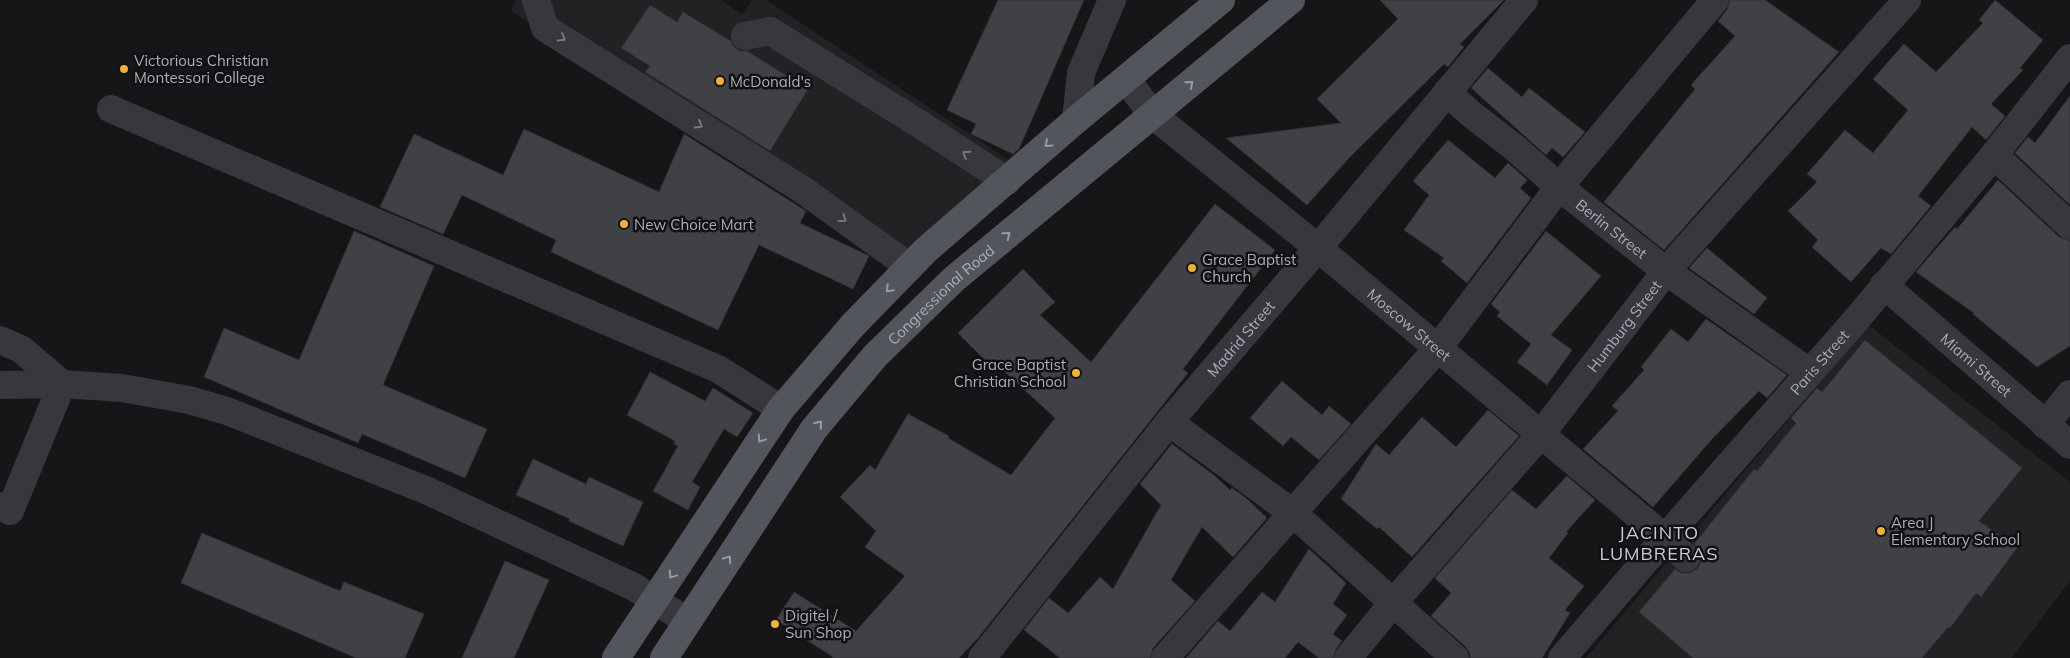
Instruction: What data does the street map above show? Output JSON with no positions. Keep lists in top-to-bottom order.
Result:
{
  "streets": {
    "main road": ["Congressional Road"],
    "street": [
      "Berlin Street",
      "Moscow Street",
      "Humburg Street",
      "Madrid Street",
      "Paris Street",
      "Miami Street"
    ]
  },
  "crossings": [
    ["Berlin Street", "Humburg Street"],
    ["Berlin Street", "Madrid Street"],
    ["Berlin Street", "Paris Street"],
    ["Congressional Road", "Moscow Street"],
    ["Moscow Street", "Humburg Street"],
    ["Moscow Street", "Madrid Street"],
    ["Moscow Street", "Paris Street"],
    ["Paris Street", "Miami Street"]
  ],
  "districts": ["JACINTO LUMBRERAS"],
  "places": [
    "Victorious Christian Montessori College",
    "McDonald's",
    "New Choice Mart",
    "Grace Baptist Church",
    "Grace Baptist Christian School",
    "Area J Elementary School",
    "Digitel / Sun Shop"
  ]
}
